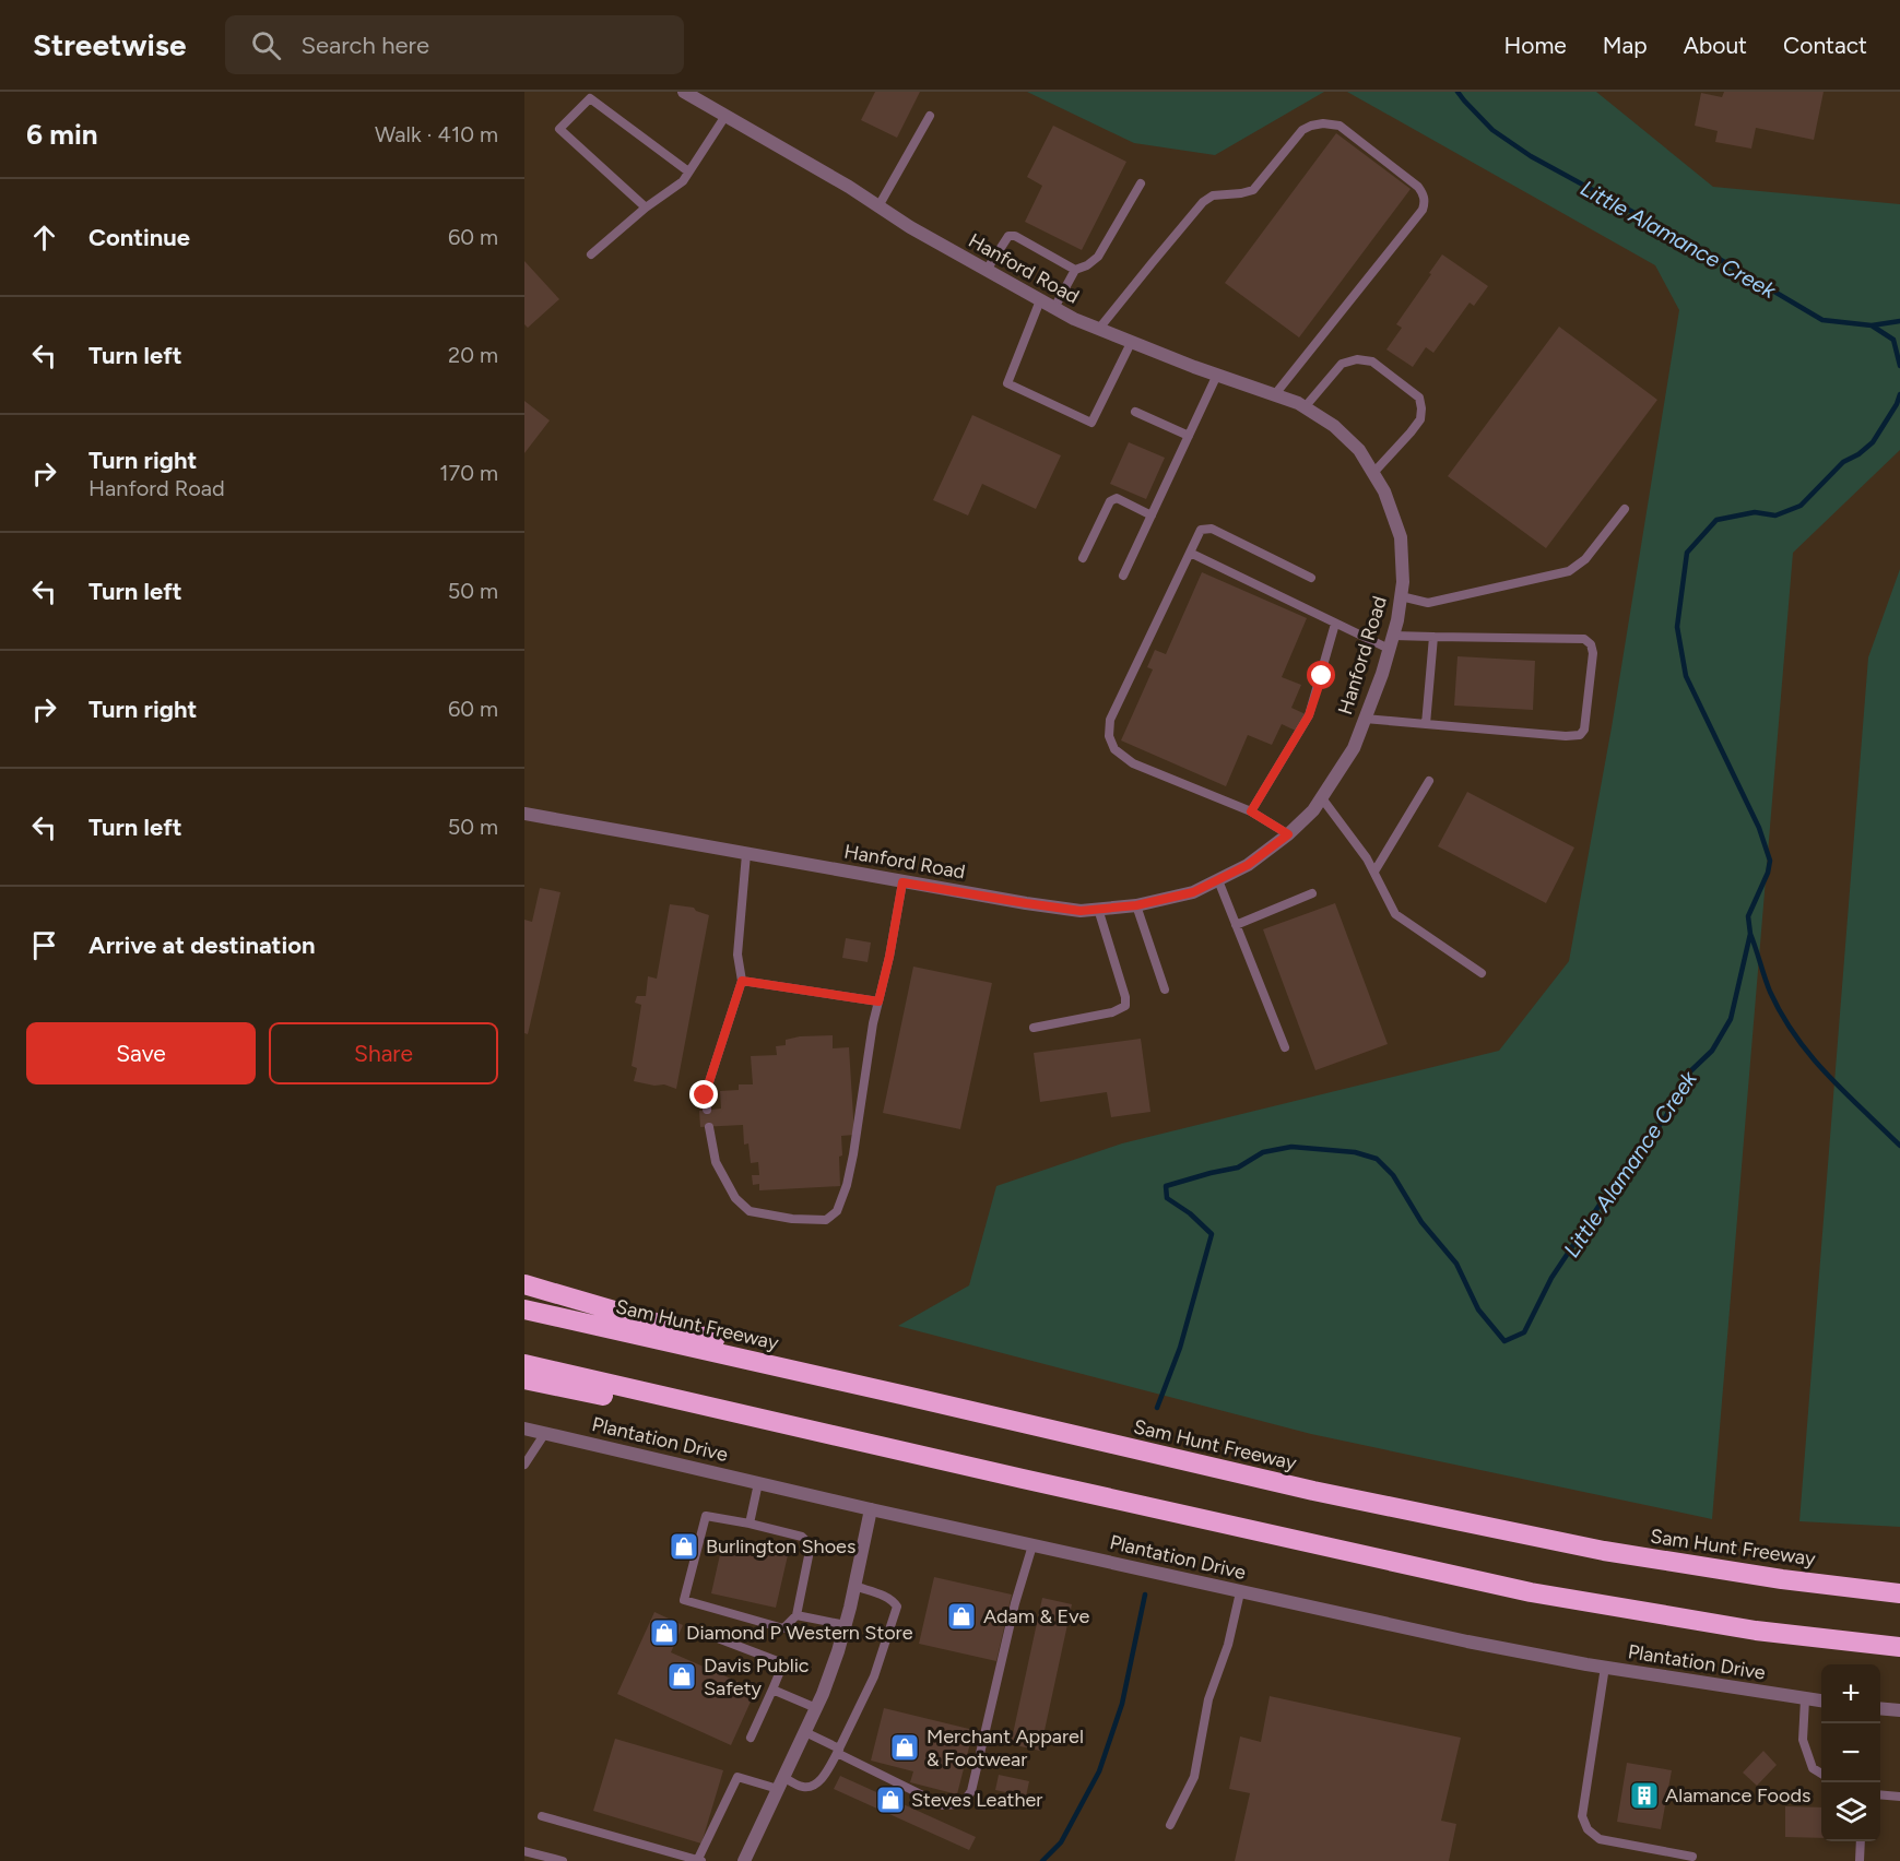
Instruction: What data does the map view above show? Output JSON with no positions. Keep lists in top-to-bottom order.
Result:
{
  "streets": {
    "highway": ["Sam Hunt Freeway"],
    "street": ["Hanford Road", "Plantation Drive"]
  },
  "water": ["Little Alamance Creek"],
  "places": {
    "shop": [
      "Burlington Shoes",
      "Adam & Eve",
      "Diamond P Western Store",
      "Davis Public Safety",
      "Merchant Apparel & Footwear",
      "Steves Leather"
    ],
    "building": ["Alamance Foods"]
  },
  "page": {
    "header": "Streetwise",
    "search": "Search here",
    "nav": [
      "Home",
      "Map",
      "About",
      "Contact"
    ],
    "heading": ["6 min", "Walk · 410 m"],
    "list": [
      ["Continue", "60 m"],
      ["Turn left", "20 m"],
      ["Turn right", "Hanford Road", "170 m"],
      ["Turn left", "50 m"],
      ["Turn right", "60 m"],
      ["Turn left", "50 m"],
      "Arrive at destination"
    ],
    "buttons": ["Save", "Share"],
    "map_buttons": ["+", "−"]
  }
}
